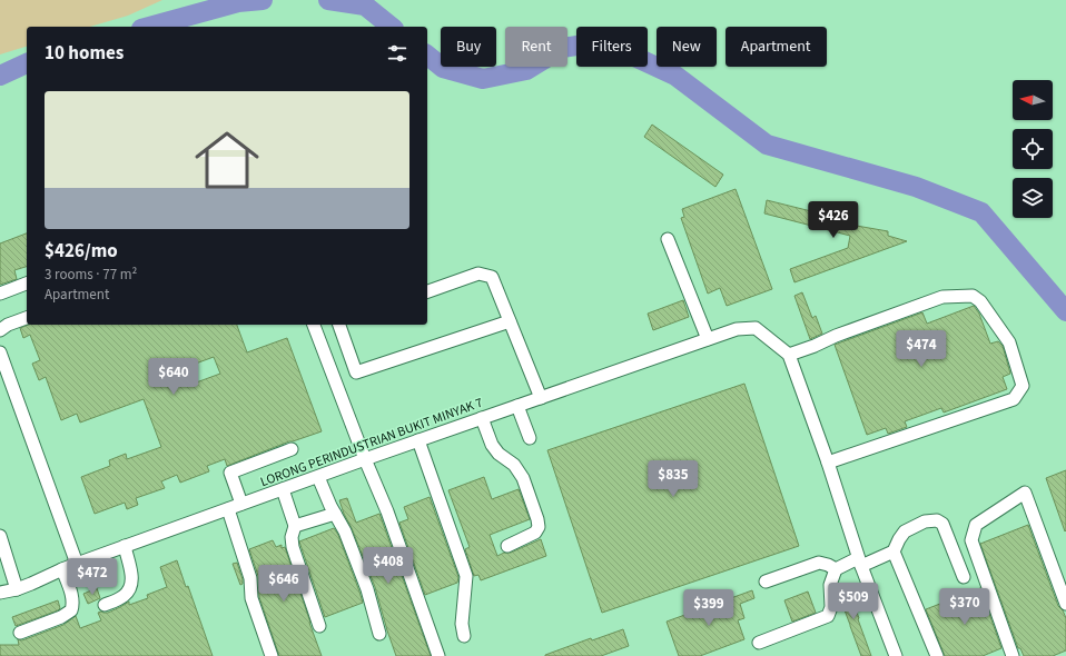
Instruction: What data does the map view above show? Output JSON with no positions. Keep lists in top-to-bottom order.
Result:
{
  "streets": {
    "street": ["LORONG PERINDUSTRIAN BUKIT MINYAK 7"]
  },
  "north": "left",
  "page": {
    "chip": [
      "Buy",
      "Rent",
      "Filters",
      "New",
      "Apartment"
    ],
    "heading": "10 homes",
    "list": [
      {
        "name": "$426/mo",
        "note": "3 rooms · 77 m² · Apartment"
      }
    ],
    "price": [
      "$426",
      "$474",
      "$640",
      "$835",
      "$408",
      "$472",
      "$646",
      "$509",
      "$370",
      "$399"
    ]
  }
}
